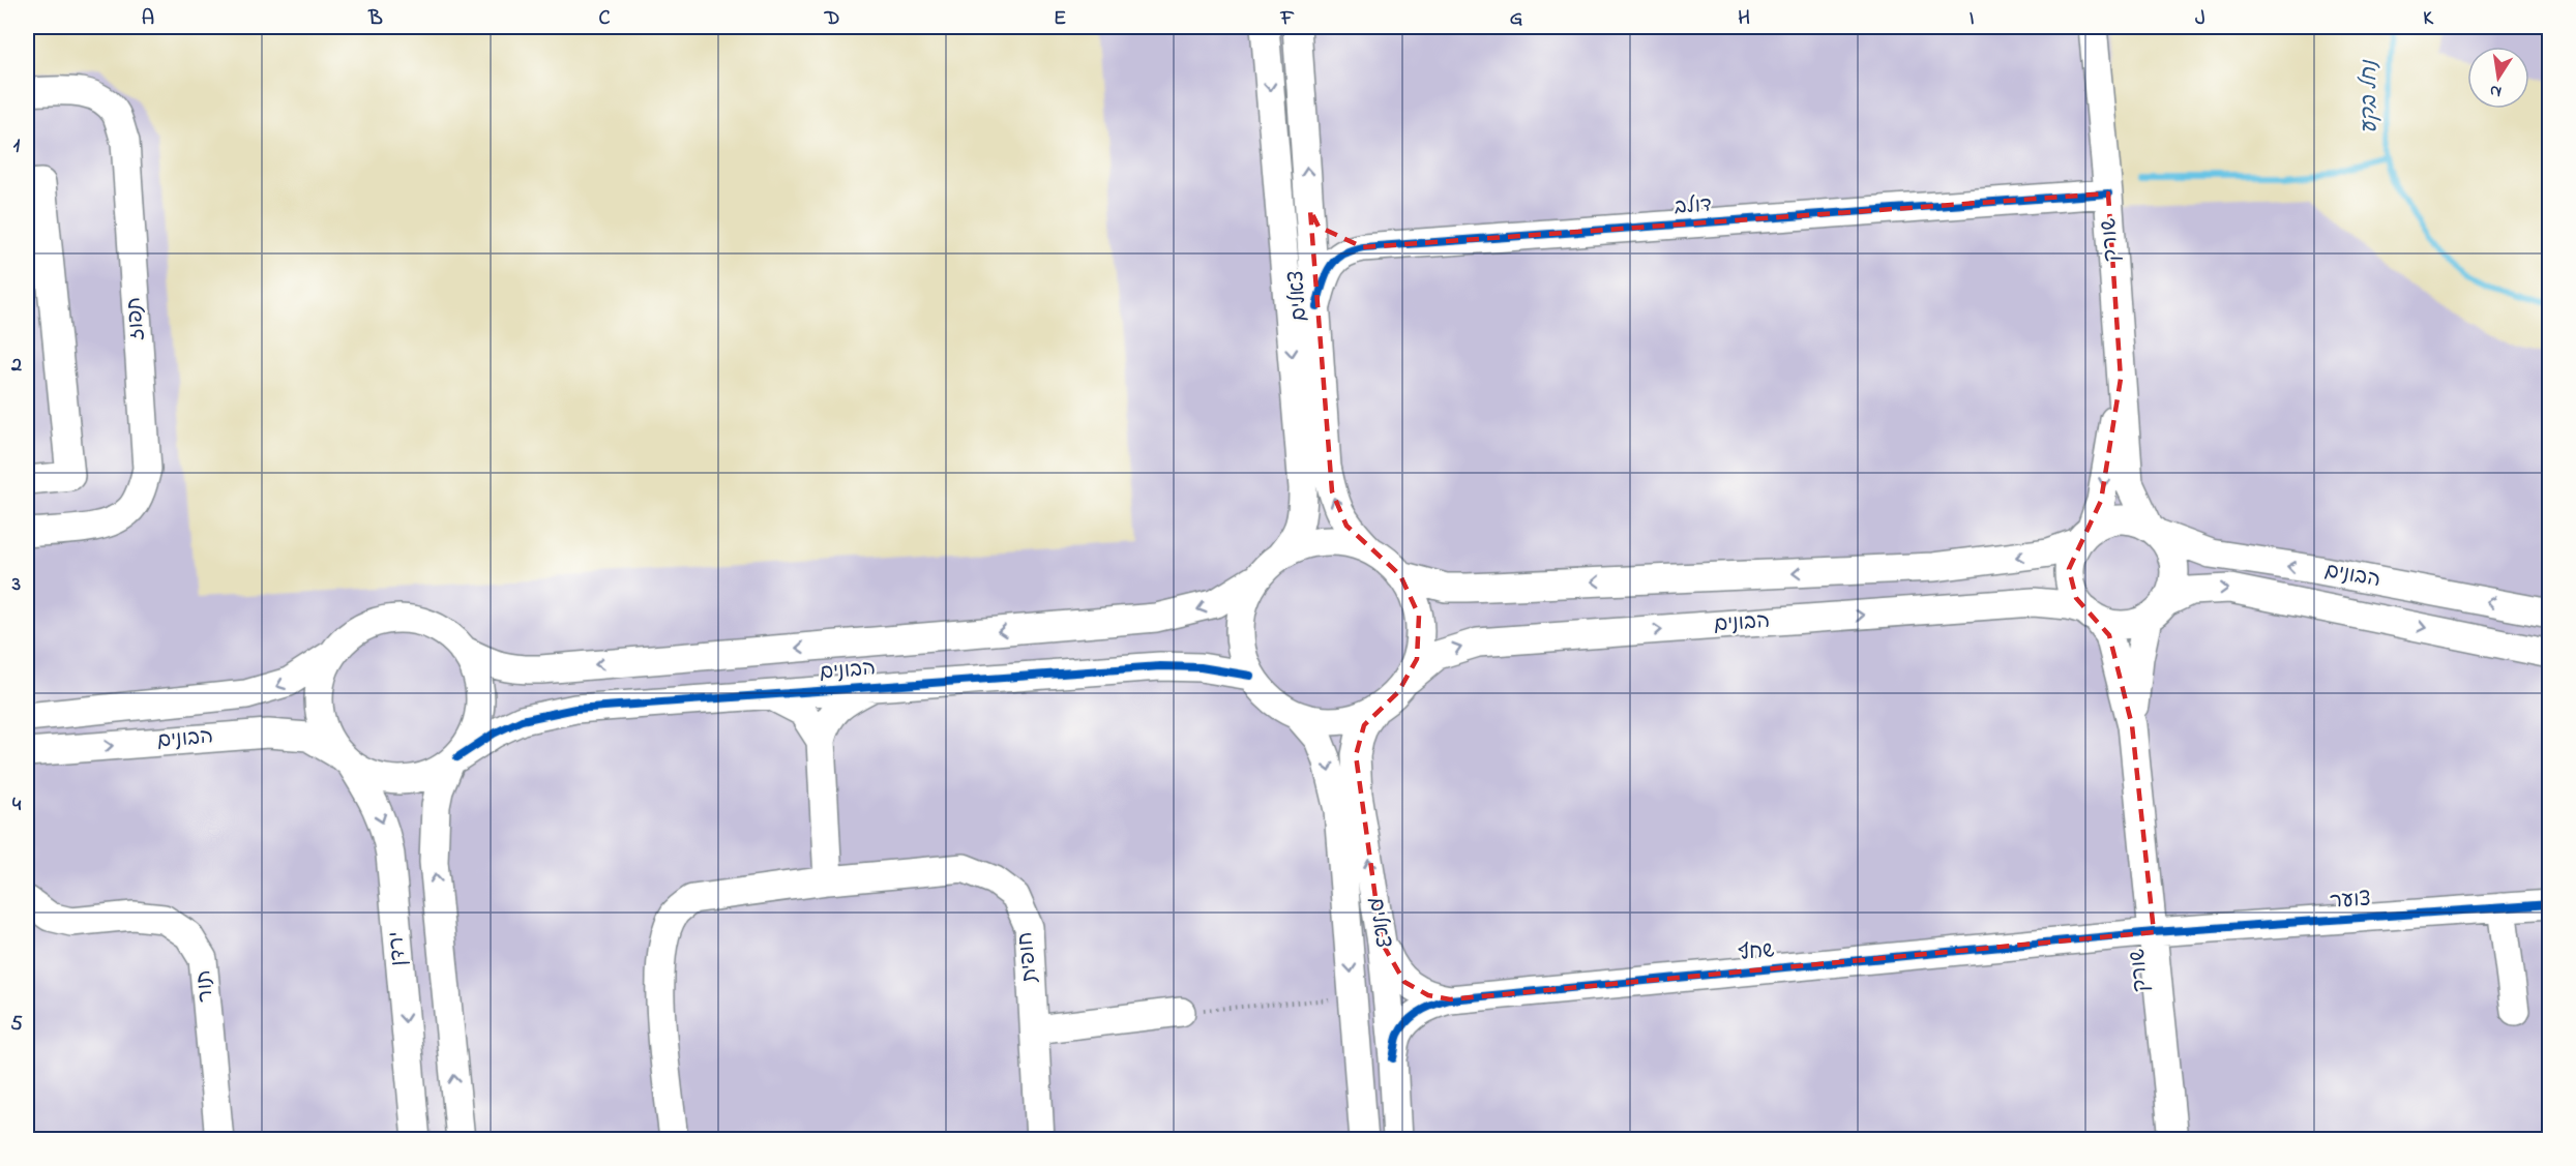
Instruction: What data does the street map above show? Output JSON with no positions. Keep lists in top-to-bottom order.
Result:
{
  "streets": {
    "street": [
      "דולב",
      "שורק",
      "צאלים",
      "תפוז",
      "הבונים",
      "צוער",
      "ירדן",
      "שחף",
      "חופית",
      "תור"
    ]
  },
  "crossings": [
    ["דולב", "שורק"],
    ["דולב", "צאלים"],
    ["שורק", "הבונים"],
    ["שורק", "צוער"],
    ["שורק", "שחף"],
    ["צאלים", "הבונים"],
    ["צאלים", "שחף"],
    ["הבונים", "ירדן"],
    ["צוער", "שחף"]
  ],
  "water": ["נחל בקע"],
  "north": "bottom",
  "grid": {
    "columns": [
      "A",
      "B",
      "C",
      "D",
      "E",
      "F",
      "G",
      "H",
      "I",
      "J",
      "K"
    ],
    "rows": [
      "1",
      "2",
      "3",
      "4",
      "5"
    ]
  }
}
